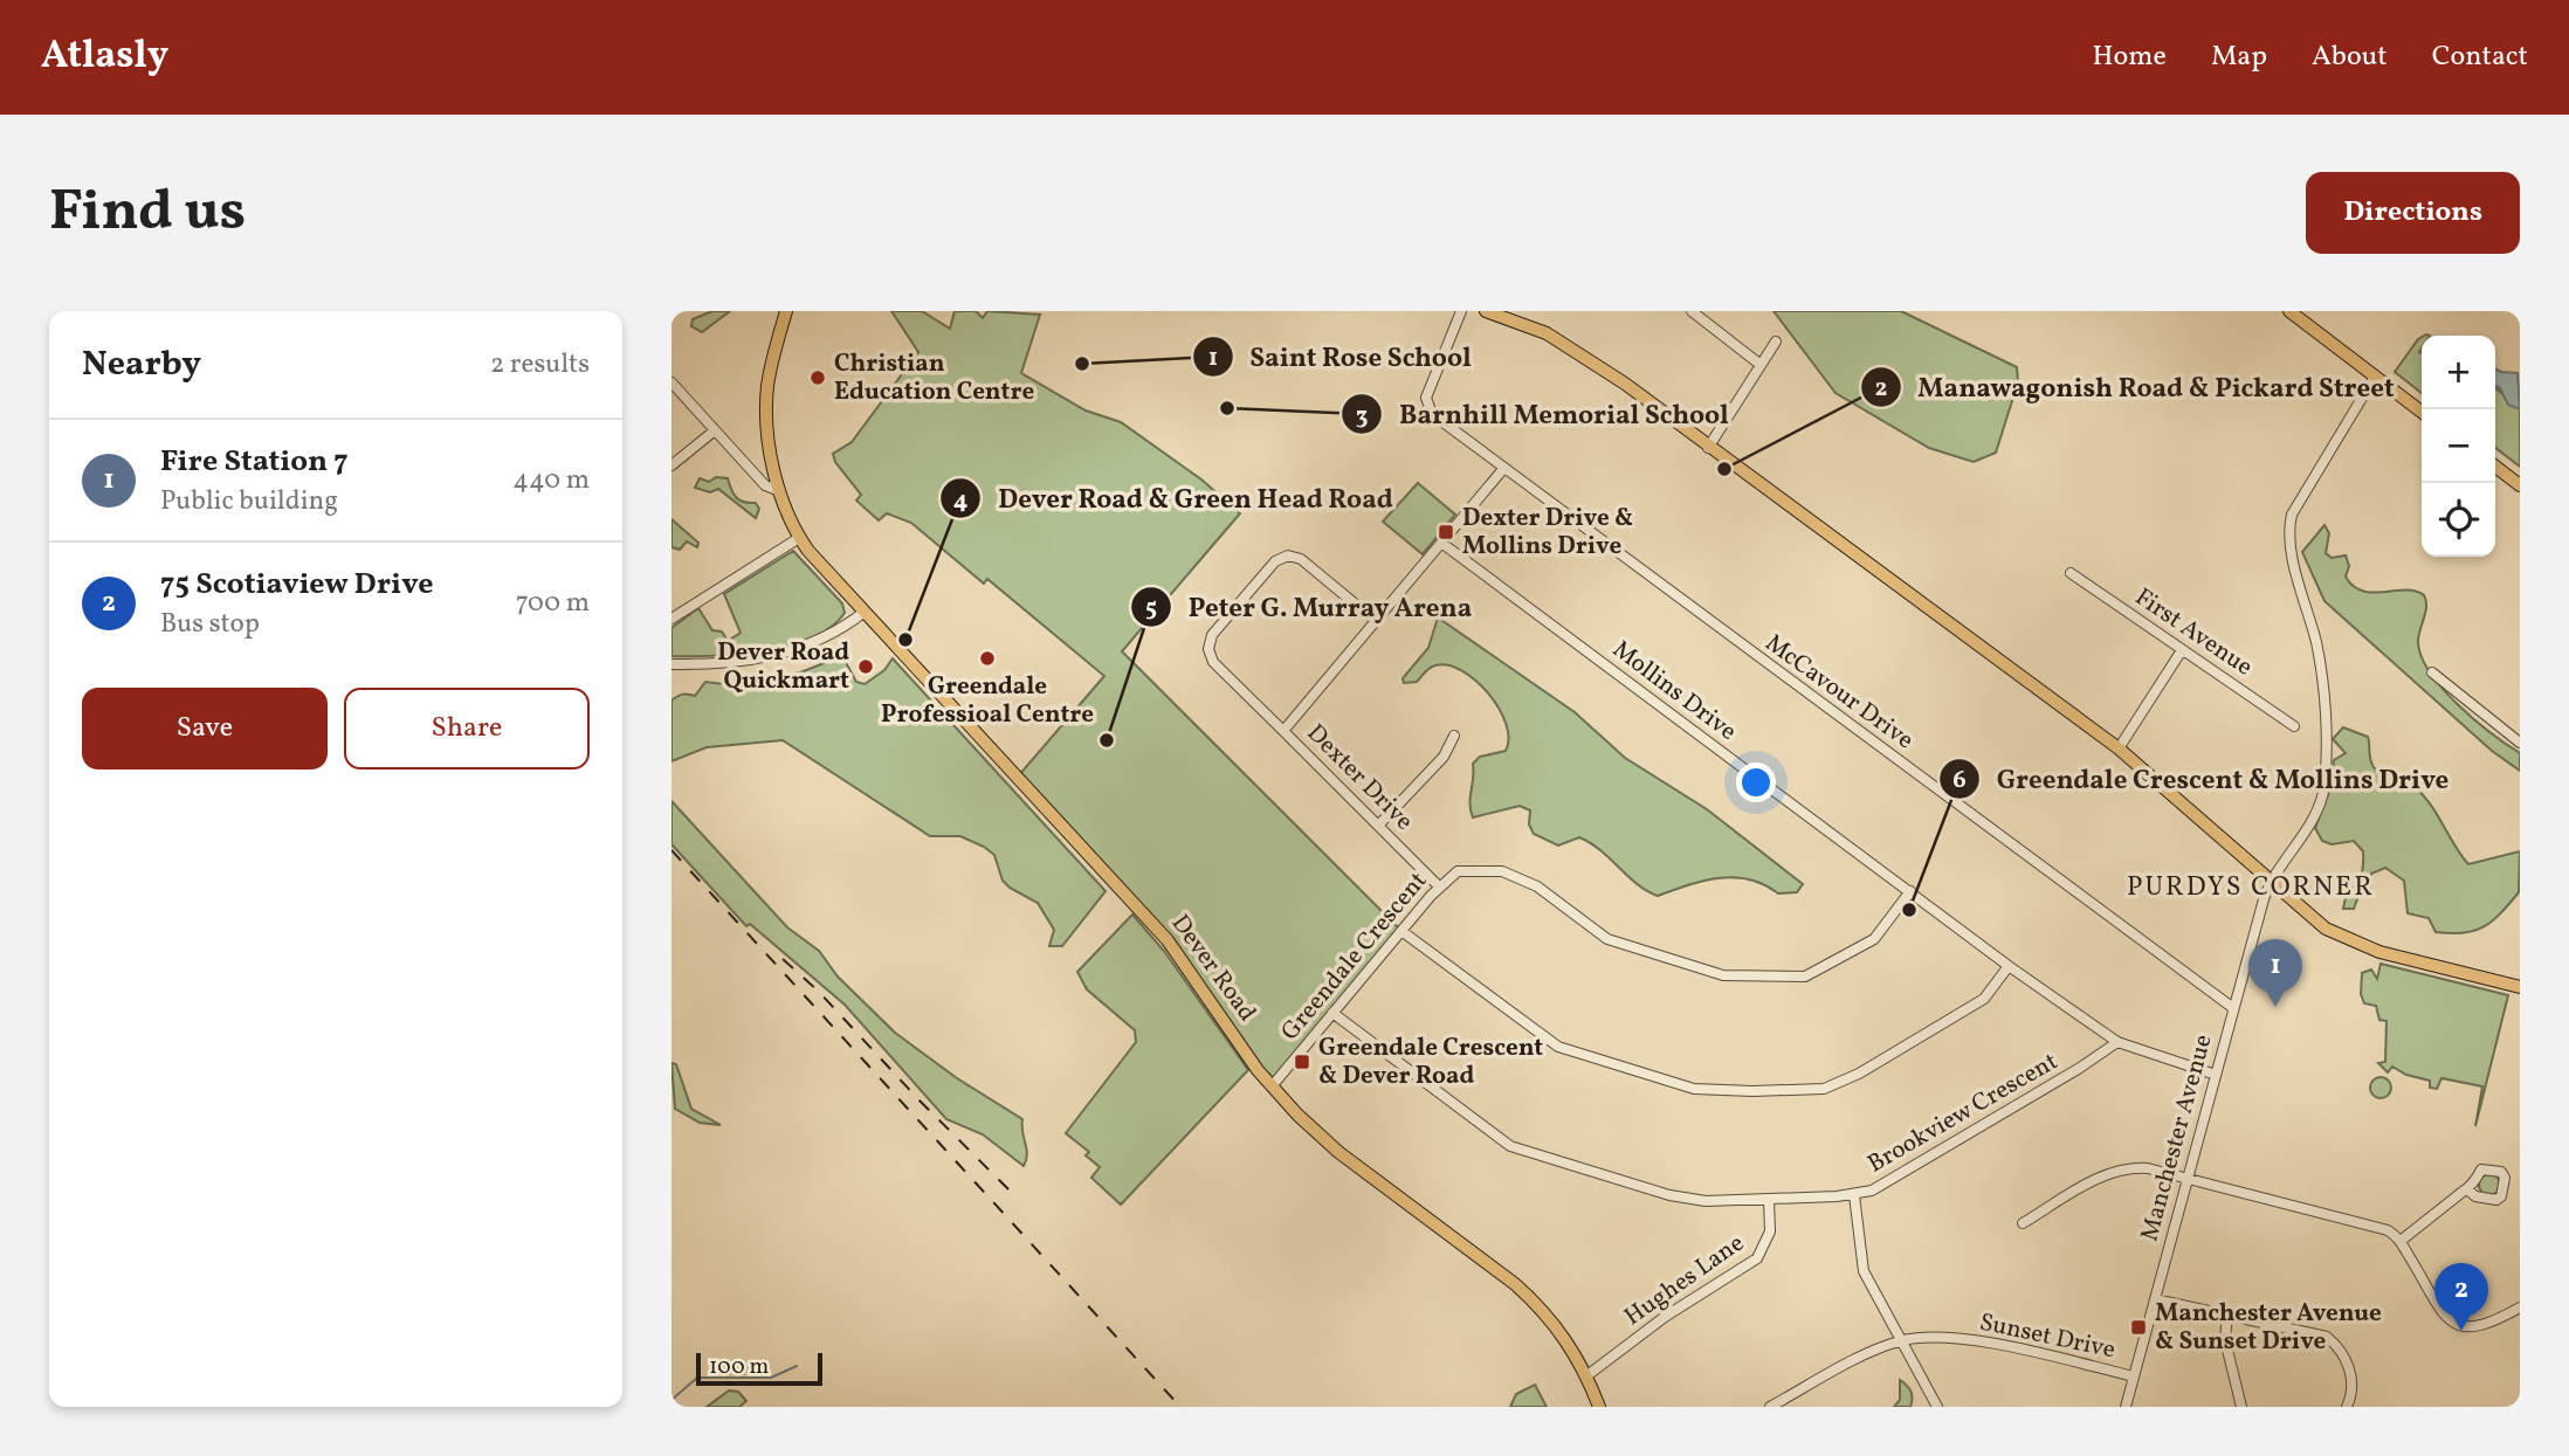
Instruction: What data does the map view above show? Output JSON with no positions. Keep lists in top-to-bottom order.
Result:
{
  "streets": {
    "main road": ["Dever Road"],
    "street": [
      "First Avenue",
      "Mollins Drive",
      "McCavour Drive",
      "Dexter Drive",
      "Greendale Crescent",
      "Brookview Crescent",
      "Manchester Avenue",
      "Hughes Lane",
      "Sunset Drive"
    ]
  },
  "crossings": [
    ["Mollins Drive", "Dexter Drive"],
    ["Mollins Drive", "Greendale Crescent"],
    ["Mollins Drive", "Brookview Crescent"],
    ["Mollins Drive", "Manchester Avenue"],
    ["McCavour Drive", "Dexter Drive"],
    ["McCavour Drive", "Manchester Avenue"],
    ["Dexter Drive", "Greendale Crescent"],
    ["Greendale Crescent", "Dever Road"],
    ["Greendale Crescent", "Brookview Crescent"],
    ["Dever Road", "Hughes Lane"],
    ["Brookview Crescent", "Hughes Lane"],
    ["Manchester Avenue", "Sunset Drive"]
  ],
  "districts": ["PURDYS CORNER"],
  "places": {
    "other": [
      "Saint Rose School",
      "Christian Education Centre",
      "Barnhill Memorial School",
      "Manawagonish Road & Pickard Street",
      "Dever Road & Green Head Road",
      "Greendale Professioal Centre",
      "Dever Road Quickmart",
      "Peter G. Murray Arena",
      "Greendale Crescent & Mollins Drive"
    ],
    "transit": ["Dexter Drive & Mollins Drive", "Greendale Crescent & Dever Road", "Manchester Avenue & Sunset Drive"]
  },
  "scale_bar": "100 m",
  "page": {
    "header": "Atlasly",
    "nav": [
      "Home",
      "Map",
      "About",
      "Contact"
    ],
    "buttons": [
      "Directions",
      ["Save", "Share"]
    ],
    "title": "Find us",
    "heading": ["Nearby", "2 results"],
    "map_buttons": ["+", "−"],
    "list": [
      {
        "mark": "1",
        "name": "Fire Station 7",
        "note": "Public building",
        "value": "440 m"
      },
      {
        "mark": "2",
        "name": "75 Scotiaview Drive",
        "note": "Bus stop",
        "value": "700 m"
      }
    ],
    "pins": ["1", "2"],
    "scale": "100 m"
  }
}
